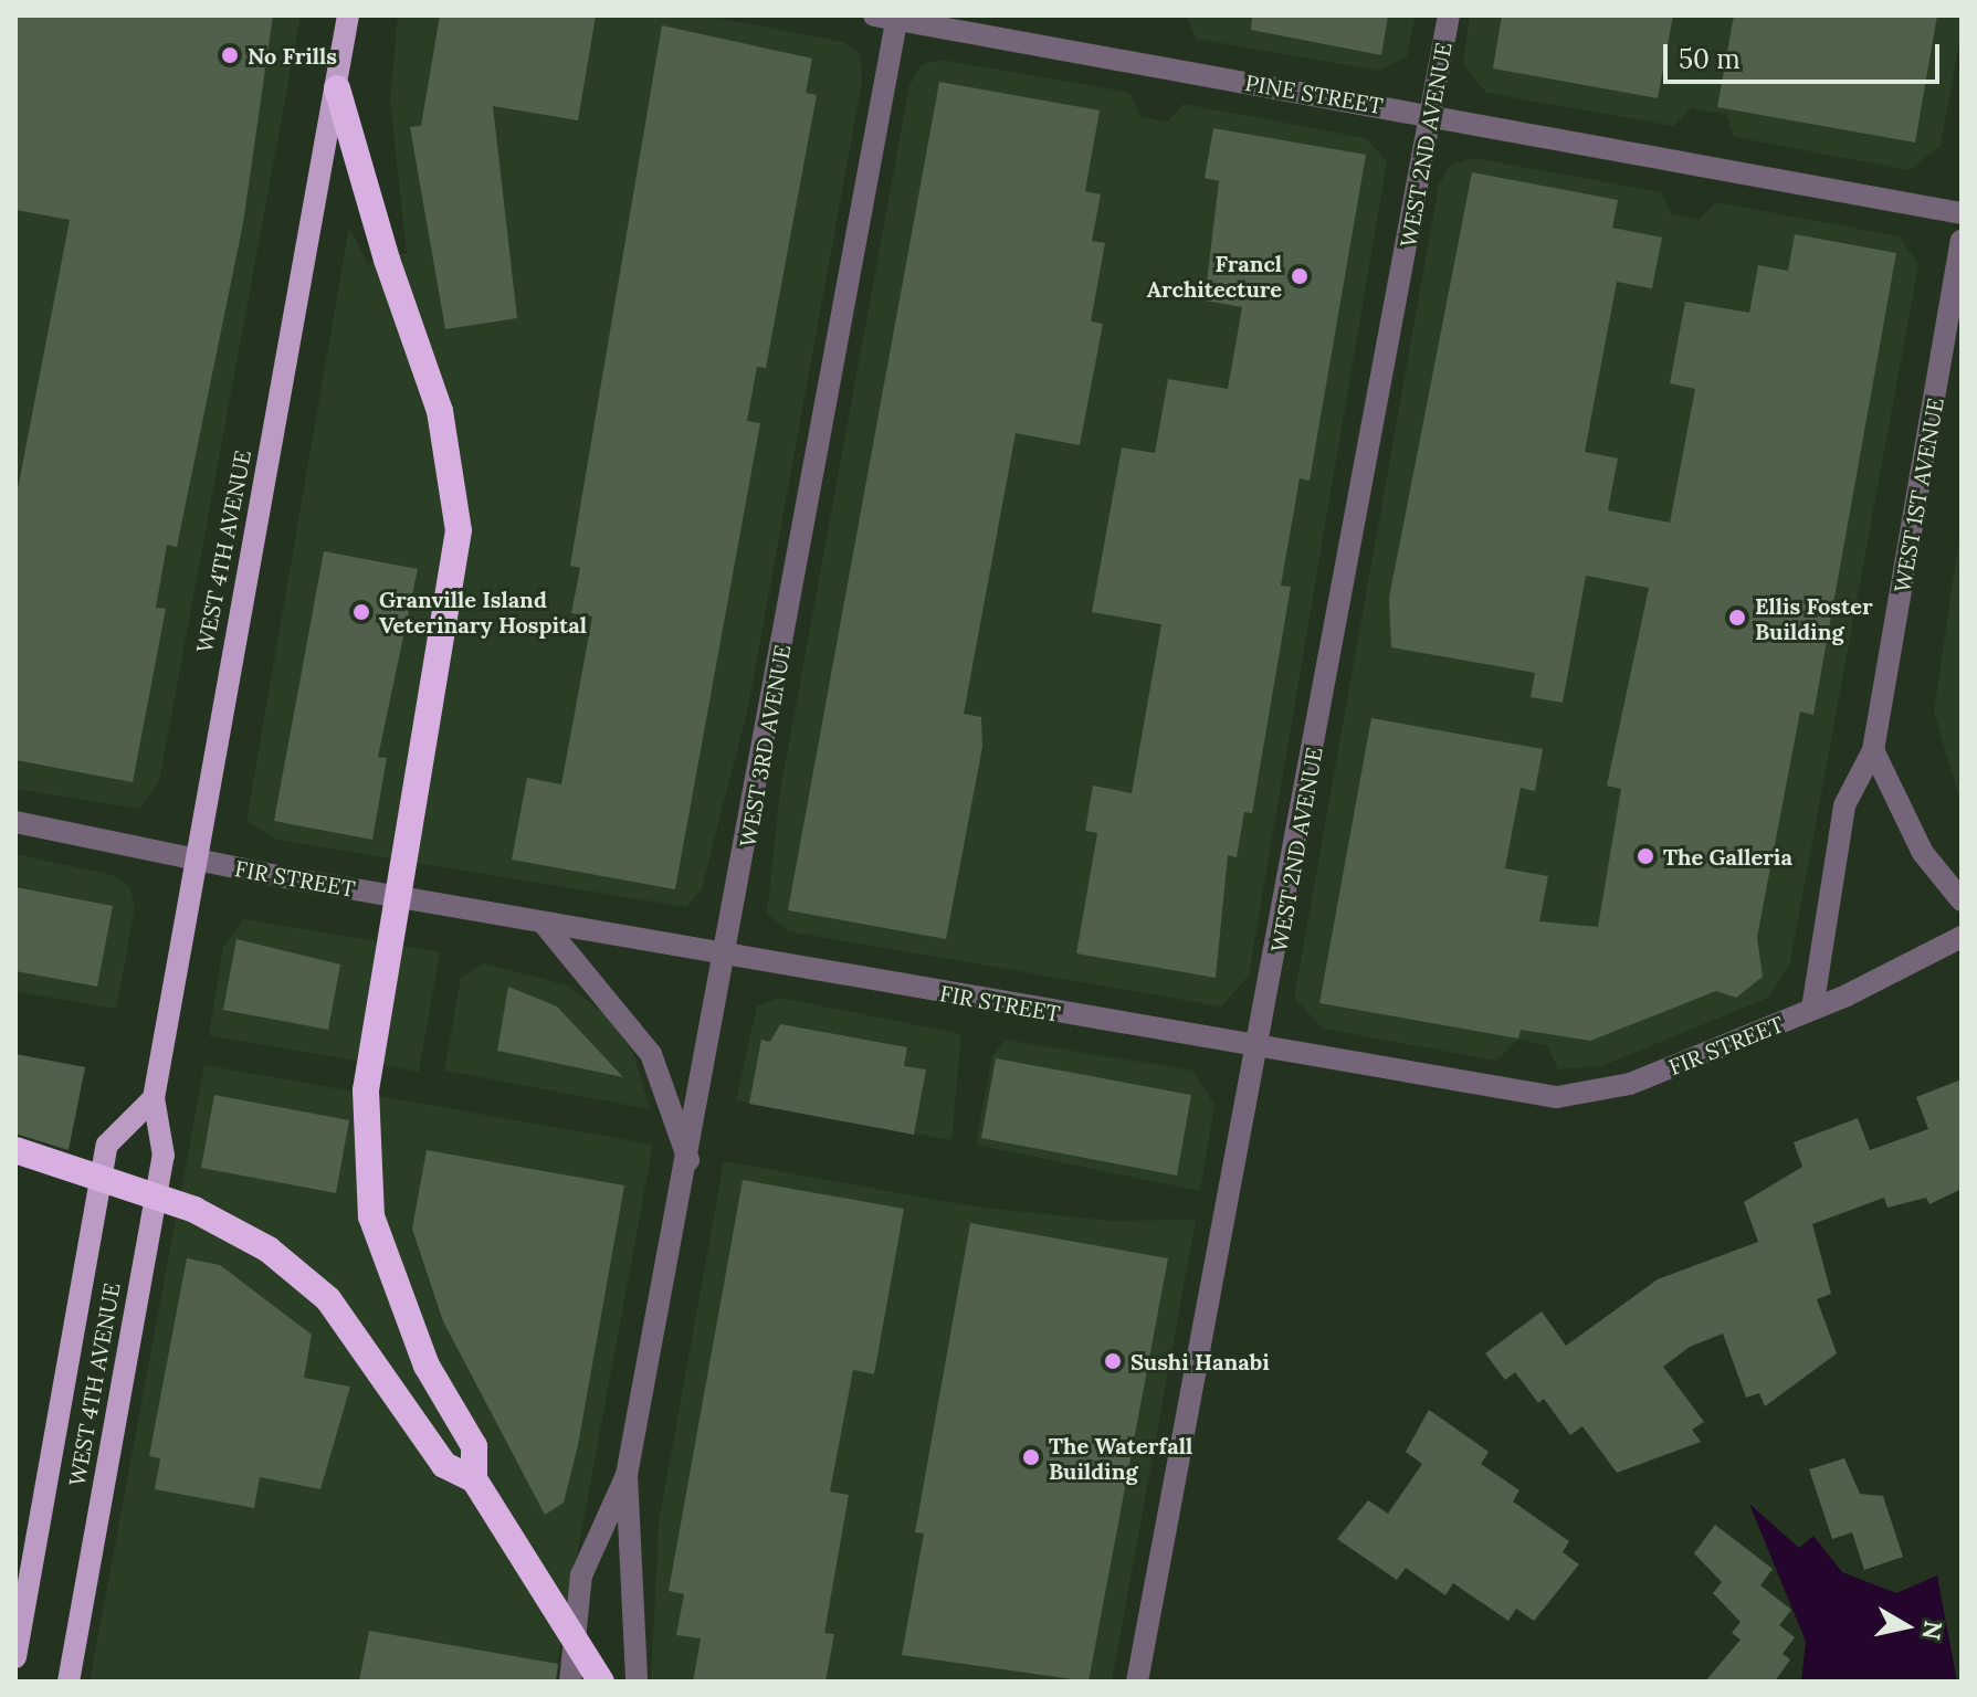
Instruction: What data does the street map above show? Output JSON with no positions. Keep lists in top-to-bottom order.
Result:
{
  "streets": {
    "main road": ["WEST 4TH AVENUE"],
    "street": [
      "PINE STREET",
      "WEST 2ND AVENUE",
      "WEST 1ST AVENUE",
      "WEST 3RD AVENUE",
      "FIR STREET"
    ]
  },
  "crossings": [
    ["PINE STREET", "WEST 2ND AVENUE"],
    ["PINE STREET", "WEST 3RD AVENUE"],
    ["WEST 2ND AVENUE", "FIR STREET"],
    ["WEST 1ST AVENUE", "FIR STREET"],
    ["WEST 4TH AVENUE", "FIR STREET"],
    ["WEST 3RD AVENUE", "FIR STREET"]
  ],
  "places": [
    "No Frills",
    "Francl Architecture",
    "Granville Island Veterinary Hospital",
    "Ellis Foster Building",
    "The Galleria",
    "Sushi Hanabi",
    "The Waterfall Building"
  ],
  "scale_bar": "50 m",
  "north": "right"
}
